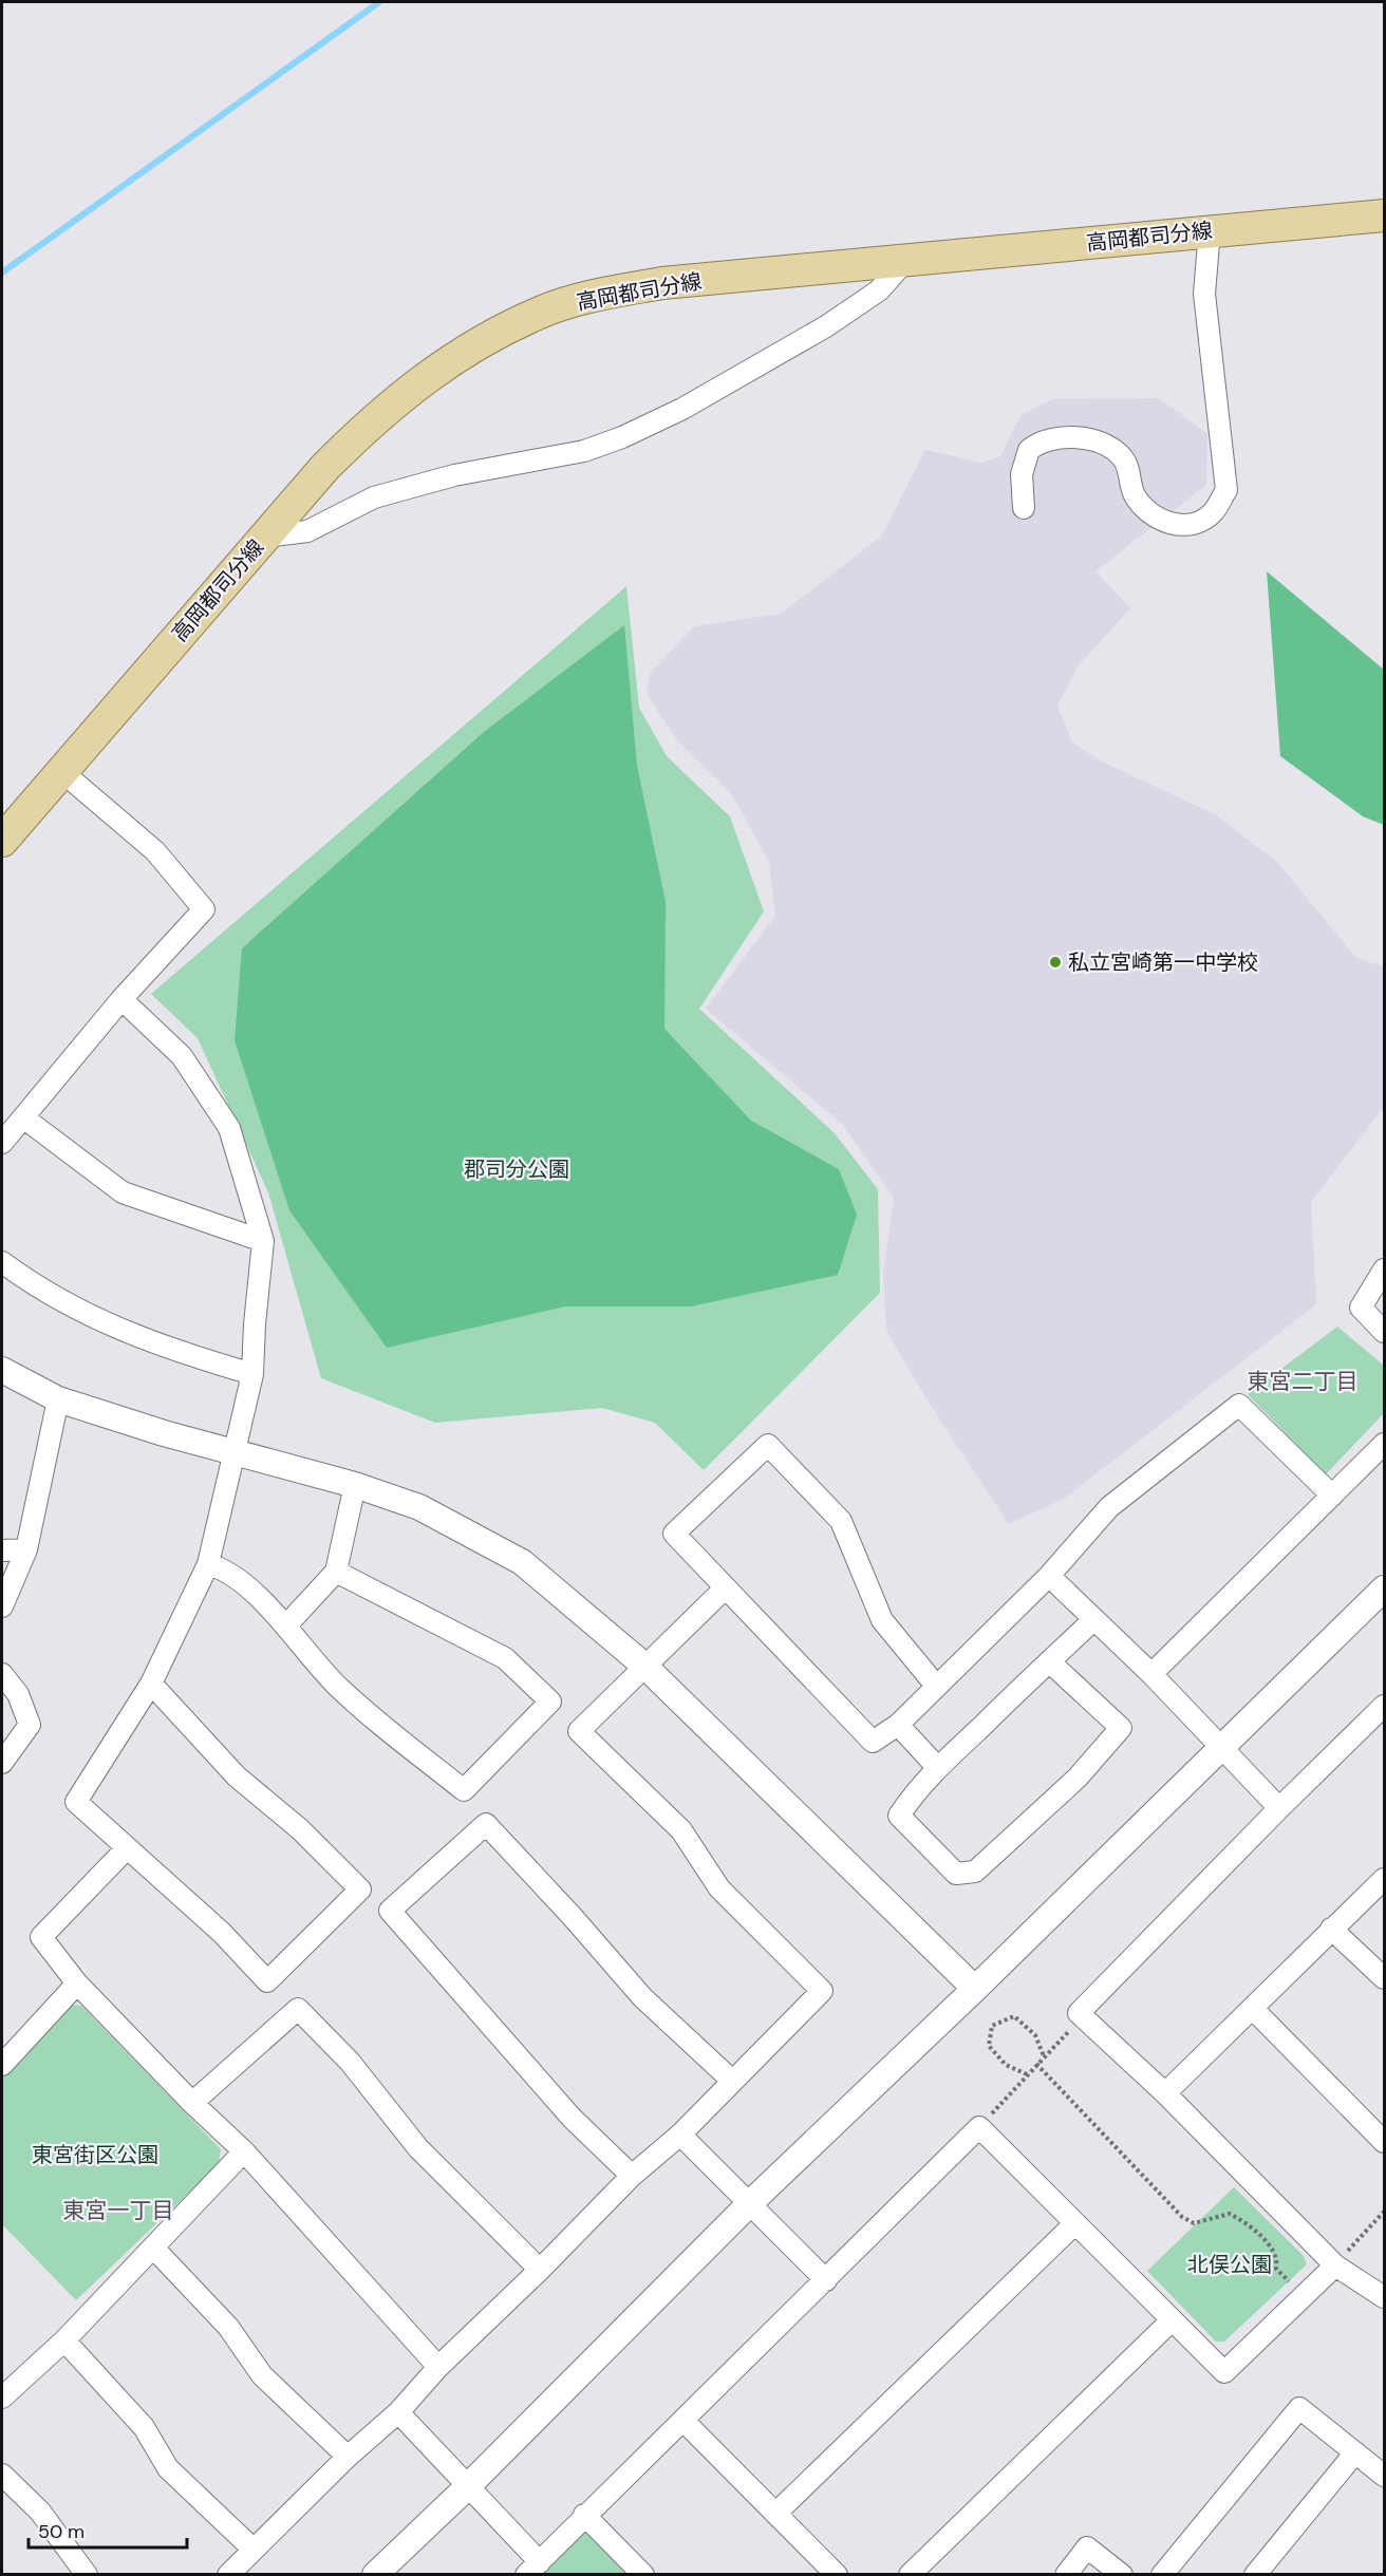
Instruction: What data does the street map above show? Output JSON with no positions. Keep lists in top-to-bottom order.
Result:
{
  "streets": {
    "main road": ["高岡都司分線"]
  },
  "districts": ["東宮二丁目", "東宮一丁目"],
  "parks": ["郡司分公園", "東宮街区公園", "北俣公園"],
  "places": ["私立宮崎第一中学校"],
  "scale_bar": "50 m"
}
